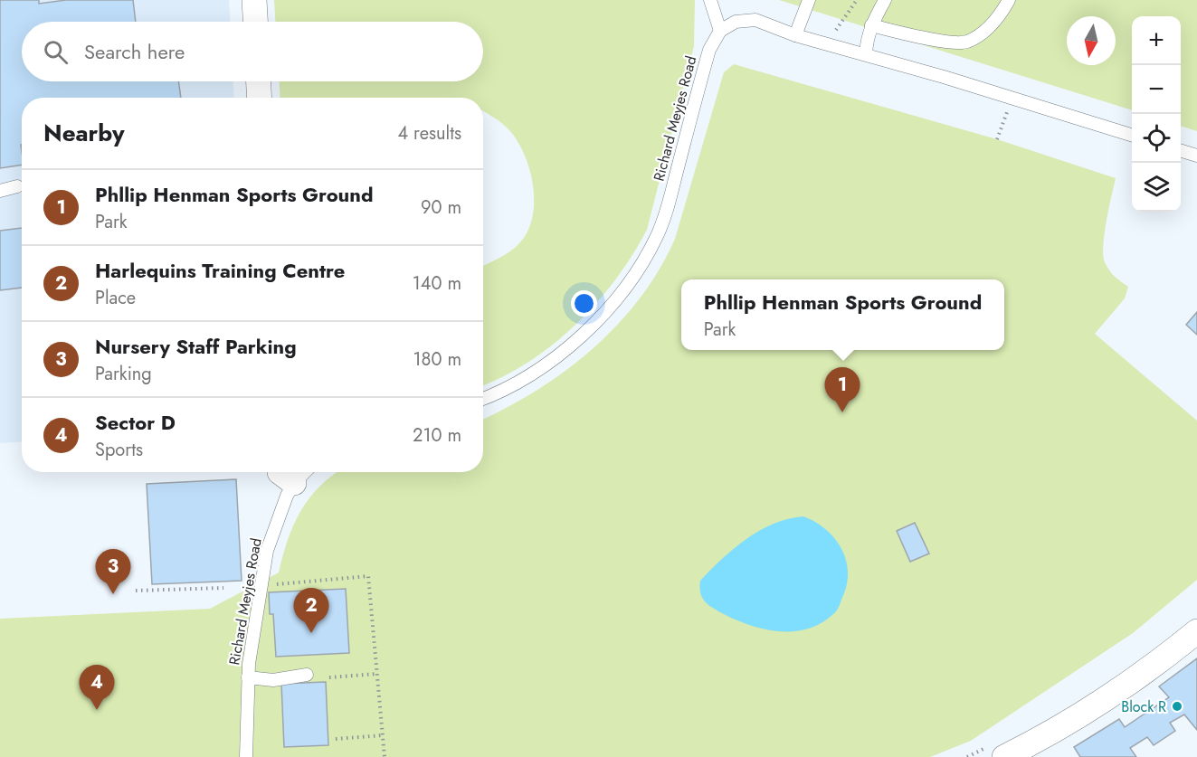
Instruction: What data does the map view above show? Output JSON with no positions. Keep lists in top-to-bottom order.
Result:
{
  "streets": {
    "lane": ["Richard Meyjes Road"]
  },
  "places": ["Block R"],
  "north": "bottom",
  "page": {
    "map_buttons": ["+", "−"],
    "search": "Search here",
    "heading": ["Nearby", "4 results"],
    "list": [
      {
        "mark": "1",
        "name": "Phllip Henman Sports Ground",
        "note": "Park",
        "value": "90 m"
      },
      {
        "mark": "2",
        "name": "Harlequins Training Centre",
        "note": "Place",
        "value": "140 m"
      },
      {
        "mark": "3",
        "name": "Nursery Staff Parking",
        "note": "Parking",
        "value": "180 m"
      },
      {
        "mark": "4",
        "name": "Sector D",
        "note": "Sports",
        "value": "210 m"
      }
    ],
    "popup": ["Phllip Henman Sports Ground", "Park"],
    "pins": [
      "1",
      "3",
      "2",
      "4"
    ]
  }
}
